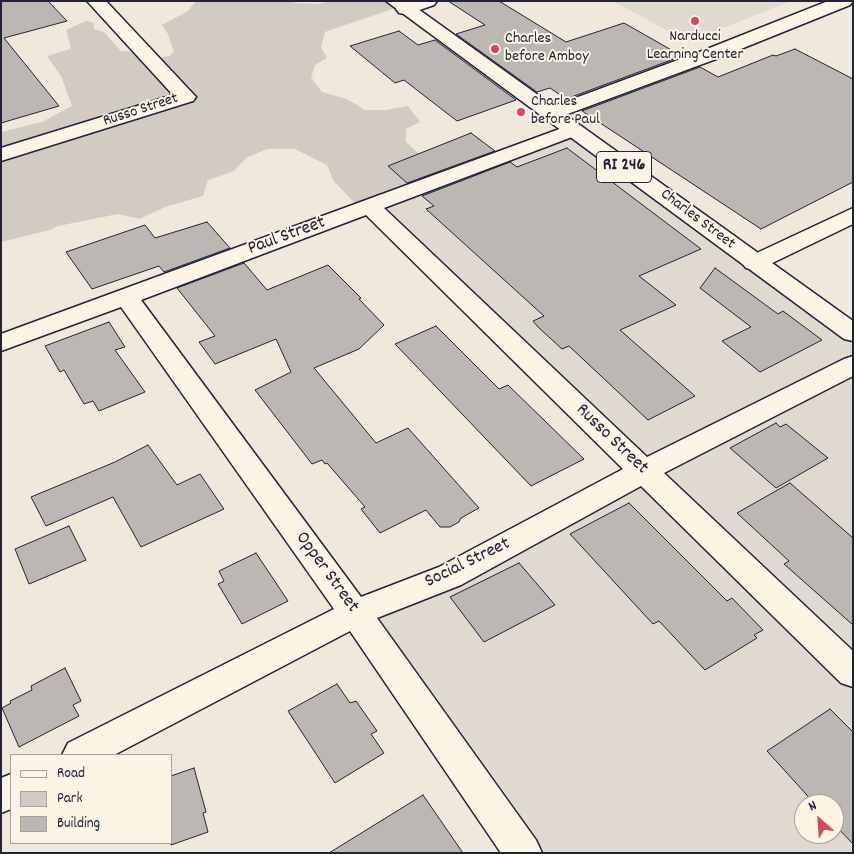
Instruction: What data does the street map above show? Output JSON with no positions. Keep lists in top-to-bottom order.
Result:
{
  "streets": {
    "street": [
      "Russo Street",
      "RI 246",
      "Charles Street",
      "Paul Street",
      "Social Street",
      "Opper Street"
    ]
  },
  "crossings": [
    ["Russo Street", "Paul Street"],
    ["Russo Street", "Social Street"],
    ["Charles Street", "Paul Street"],
    ["Paul Street", "Opper Street"],
    ["Social Street", "Opper Street"]
  ],
  "places": ["Narducci Learning Center", "Charles before Amboy", "Charles before Paul"],
  "legend": ["Road", "Park", "Building"],
  "north": "top left"
}
